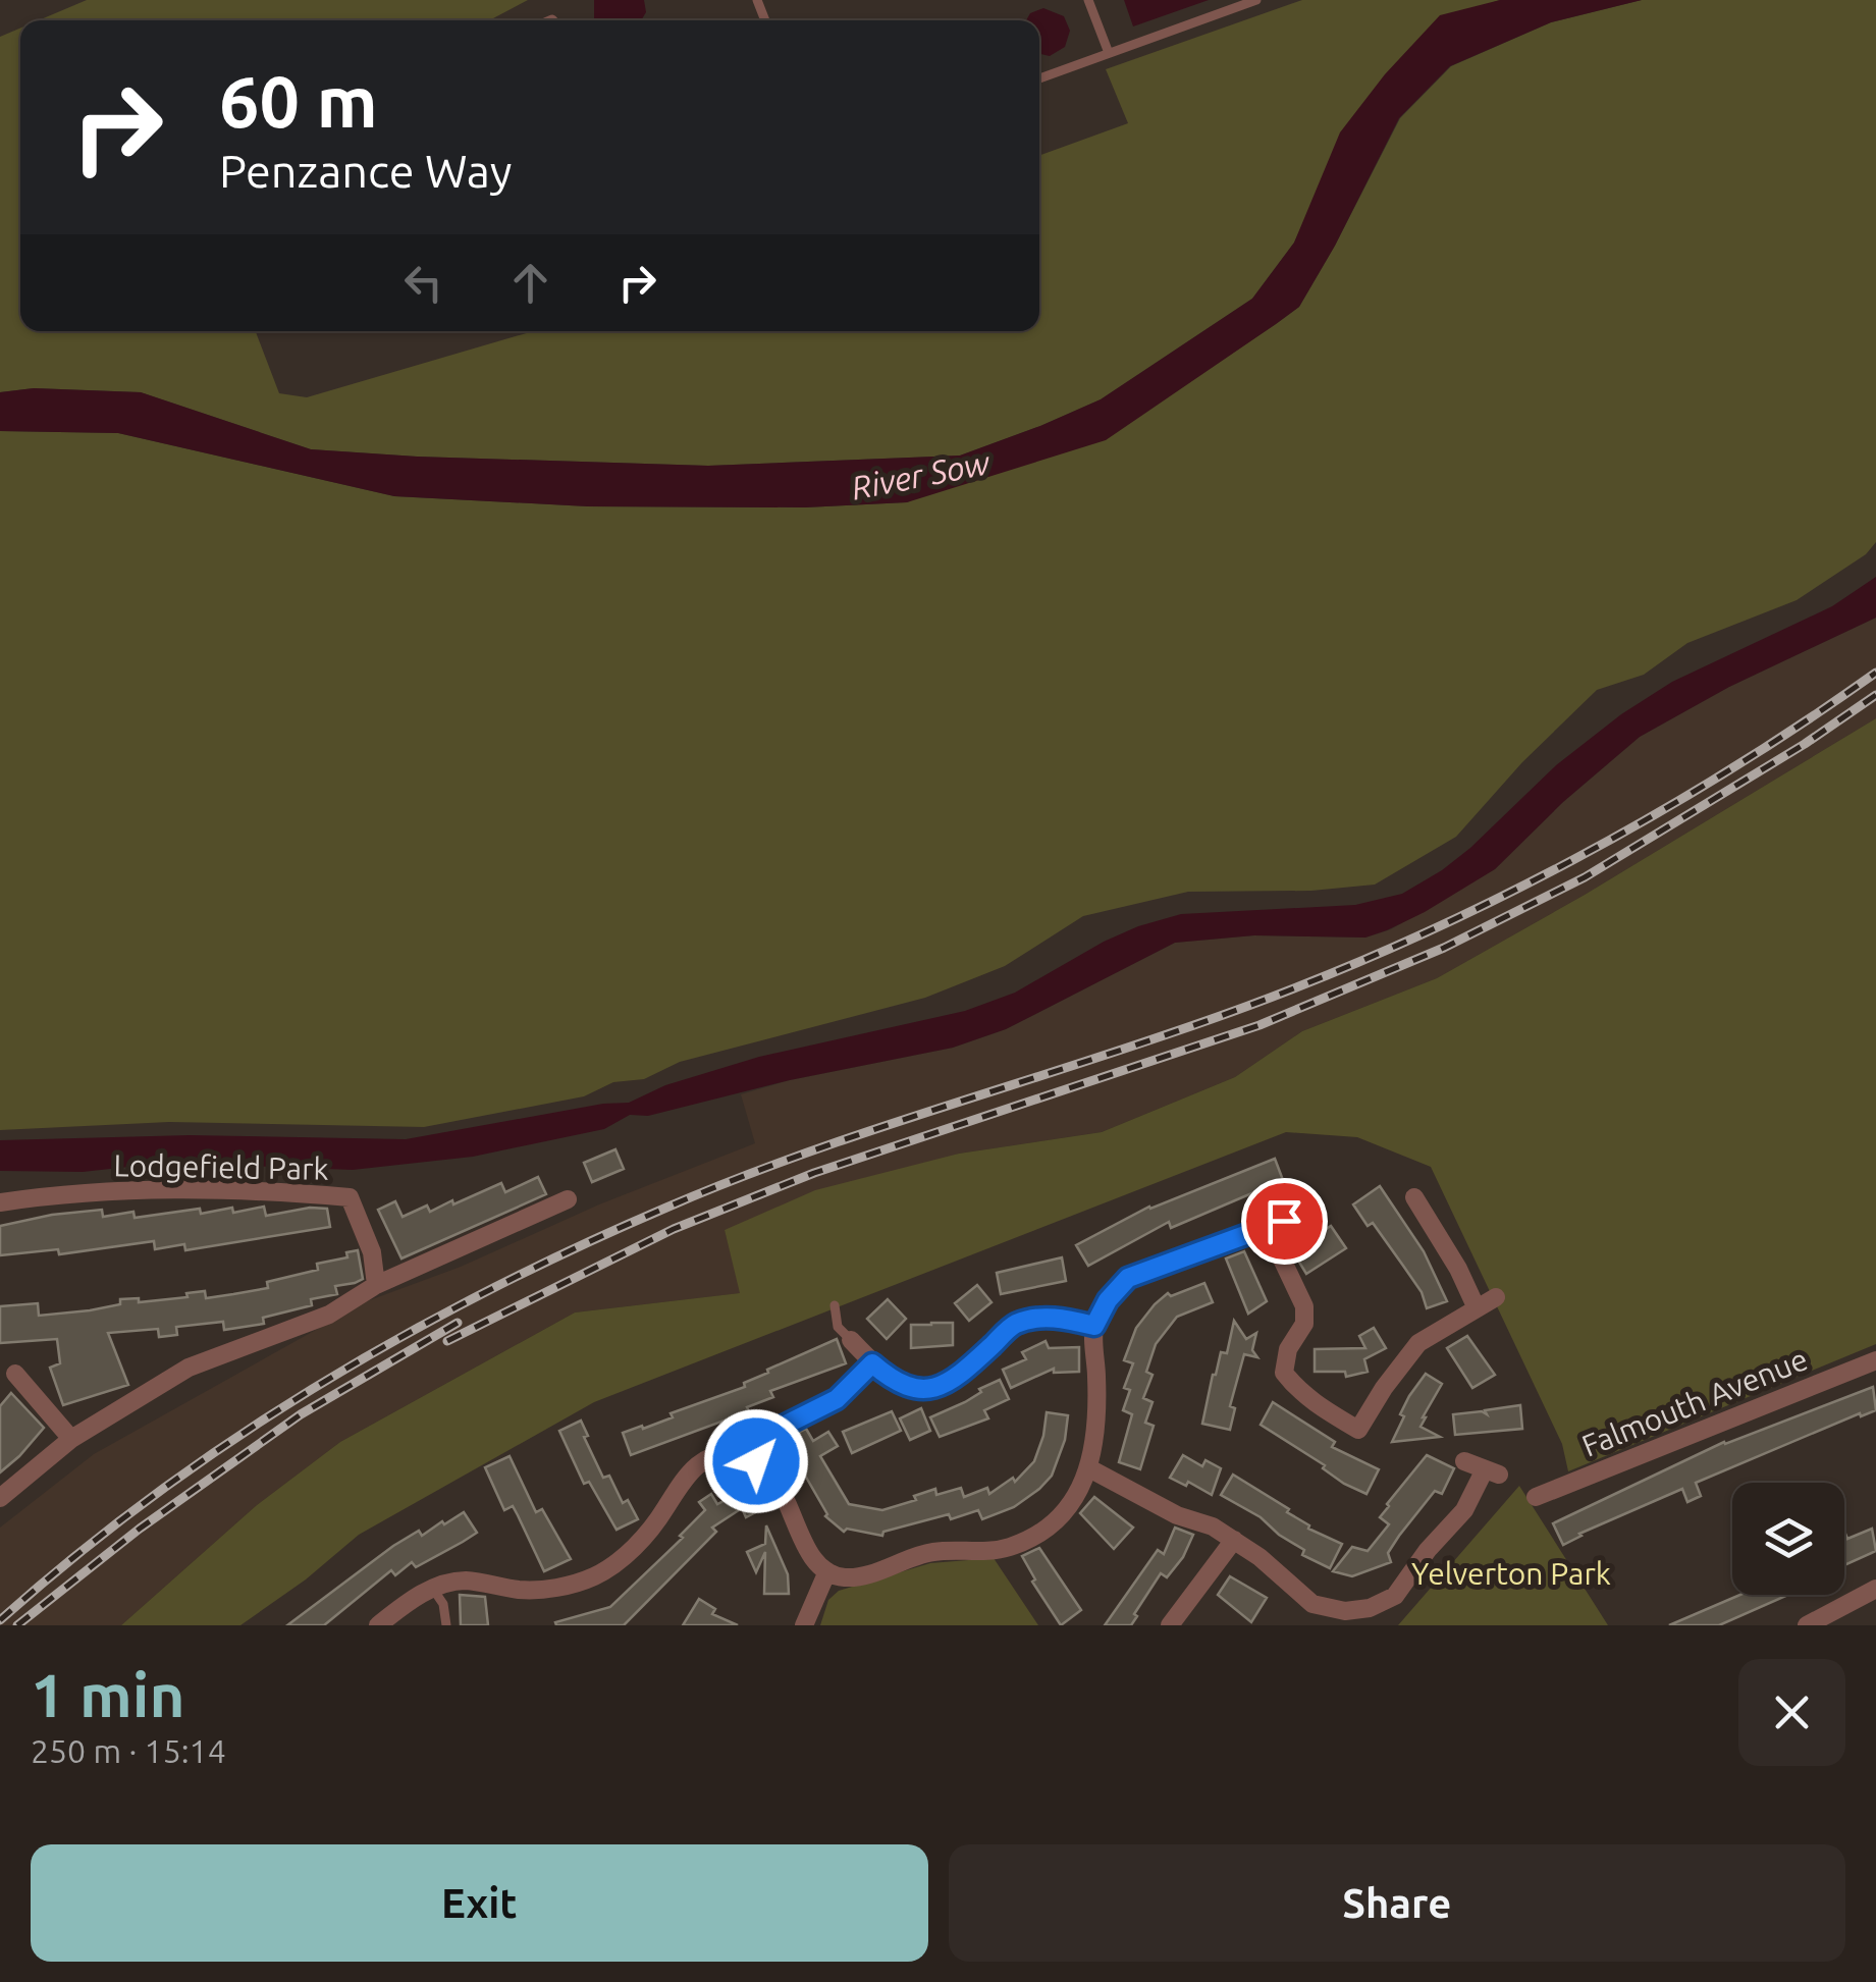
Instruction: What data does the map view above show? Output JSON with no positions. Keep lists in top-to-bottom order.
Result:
{
  "streets": {
    "street": ["Lodgefield Park", "Falmouth Avenue"]
  },
  "water": ["River Sow"],
  "parks": ["Yelverton Park"],
  "page": {
    "turn": ["60 m", "Penzance Way"],
    "heading": ["1 min", "250 m · 15:14"],
    "buttons": ["Exit", "Share"]
  }
}
